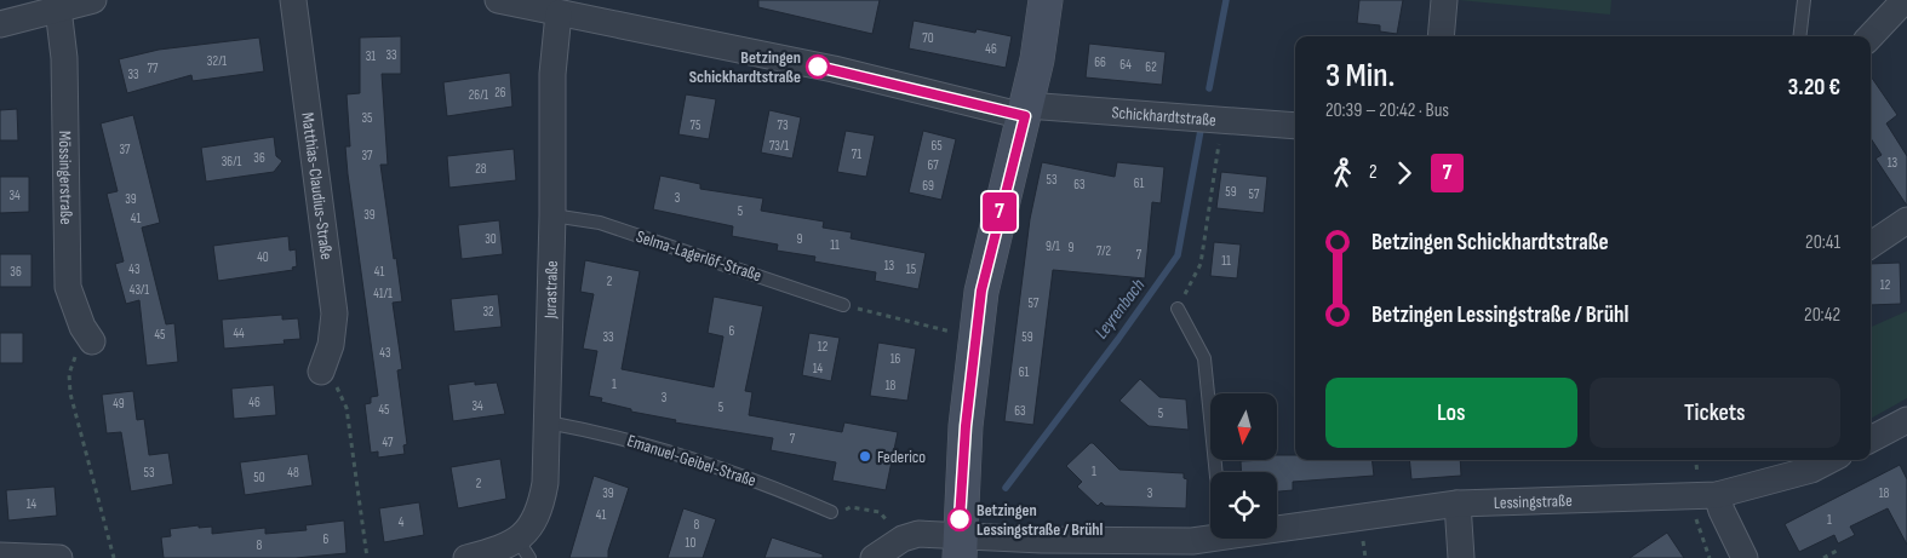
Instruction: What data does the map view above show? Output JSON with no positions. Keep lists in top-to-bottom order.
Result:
{
  "streets": {
    "street": [
      "Schickhardtstraße",
      "Mössingerstraße",
      "Matthias-Claudius-Straße",
      "Jurastraße",
      "Lessingstraße"
    ],
    "lane": ["Selma-Lagerlöf-Straße", "Emanuel-Geibel-Straße"]
  },
  "crossings": [
    ["Schickhardtstraße", "Jurastraße"],
    ["Selma-Lagerlöf-Straße", "Jurastraße"],
    ["Jurastraße", "Emanuel-Geibel-Straße"]
  ],
  "water": ["Leyrenbach"],
  "places": ["Betzingen Schickhardtstraße", "Federico", "Betzingen Lessingstraße / Brühl"],
  "lines": ["bus line 7"],
  "house_numbers": [
    "70",
    "46",
    "33",
    "31",
    "32/1",
    "66",
    "64",
    "62",
    "77",
    "33",
    "26",
    "26/1",
    "35",
    "75",
    "73",
    "73/1",
    "65",
    "37",
    "71",
    "37",
    "36",
    "36/1",
    "13",
    "67",
    "28",
    "53",
    "61",
    "63",
    "69",
    "59",
    "57",
    "34",
    "3",
    "39",
    "5",
    "39",
    "41",
    "30",
    "9",
    "11",
    "9/1",
    "9",
    "7/2",
    "7",
    "40",
    "11",
    "13",
    "43",
    "15",
    "36",
    "41",
    "2",
    "12",
    "43/1",
    "41/1",
    "57",
    "32",
    "6",
    "44",
    "45",
    "33",
    "59",
    "12",
    "43",
    "16",
    "14",
    "61",
    "1",
    "18",
    "3",
    "46",
    "49",
    "34",
    "5",
    "45",
    "63",
    "5",
    "7",
    "47",
    "1",
    "53",
    "48",
    "50",
    "2",
    "39",
    "3",
    "18",
    "14",
    "41",
    "1",
    "4",
    "8",
    "6",
    "10",
    "8"
  ],
  "north": "bottom",
  "page": {
    "on_map": "7",
    "heading": ["3 Min.", "20:39 – 20:42 · Bus", "3.20 €"],
    "legs": ["2", "7"],
    "list": [
      {
        "name": "Betzingen Schickhardtstraße",
        "value": "20:41"
      },
      {
        "name": "Betzingen Lessingstraße / Brühl",
        "value": "20:42"
      }
    ],
    "buttons": ["Los", "Tickets"]
  }
}
